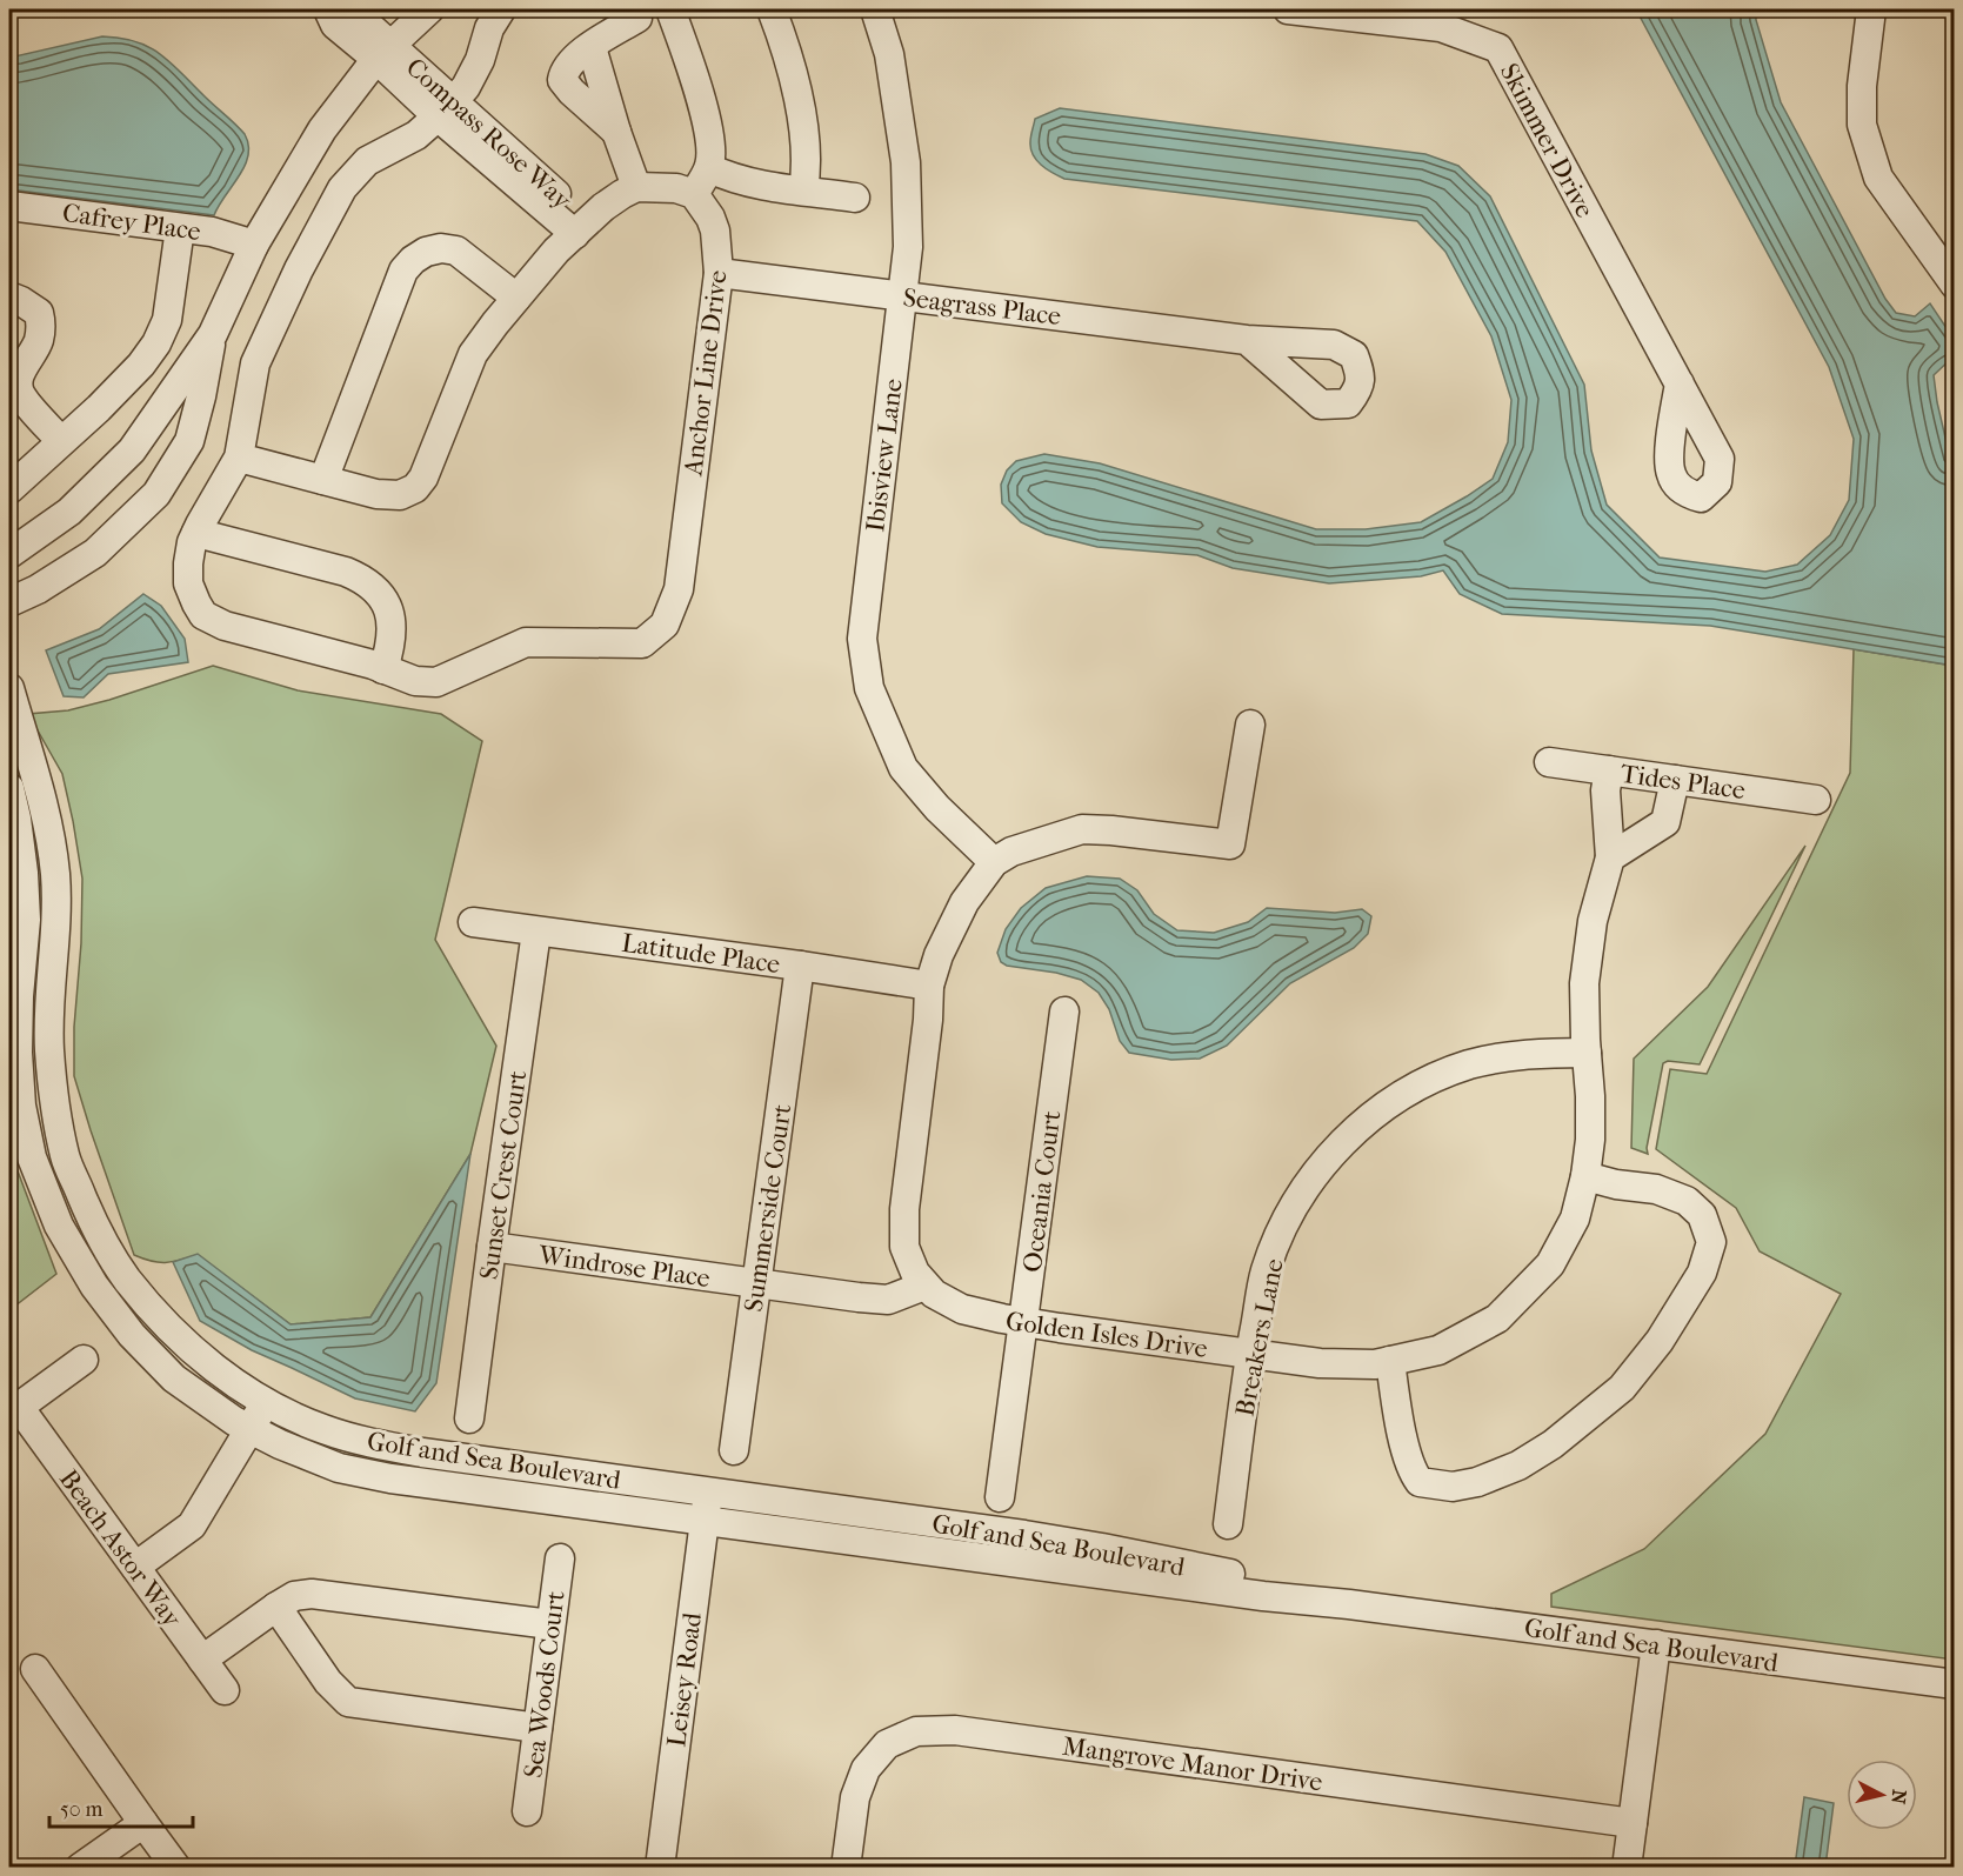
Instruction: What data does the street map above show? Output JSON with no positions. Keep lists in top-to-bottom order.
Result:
{
  "streets": {
    "street": [
      "Compass Rose Way",
      "Skimmer Drive",
      "Cafrey Place",
      "Seagrass Place",
      "Anchor Line Drive",
      "Ibisview Lane",
      "Tides Place",
      "Latitude Place",
      "Sunset Crest Court",
      "Oceania Court",
      "Summerside Court",
      "Windrose Place",
      "Golden Isles Drive",
      "Breakers Lane",
      "Golf and Sea Boulevard",
      "Beach Astor Way",
      "Leisey Road",
      "Sea Woods Court",
      "Mangrove Manor Drive"
    ]
  },
  "crossings": [
    ["Compass Rose Way", "Anchor Line Drive"],
    ["Seagrass Place", "Anchor Line Drive"],
    ["Seagrass Place", "Ibisview Lane"],
    ["Ibisview Lane", "Golden Isles Drive"],
    ["Tides Place", "Golden Isles Drive"],
    ["Latitude Place", "Sunset Crest Court"],
    ["Latitude Place", "Summerside Court"],
    ["Latitude Place", "Golden Isles Drive"],
    ["Sunset Crest Court", "Windrose Place"],
    ["Oceania Court", "Golden Isles Drive"],
    ["Summerside Court", "Windrose Place"],
    ["Windrose Place", "Golden Isles Drive"],
    ["Golden Isles Drive", "Breakers Lane"],
    ["Golf and Sea Boulevard", "Leisey Road"]
  ],
  "scale_bar": "50 m",
  "north": "right"
}
